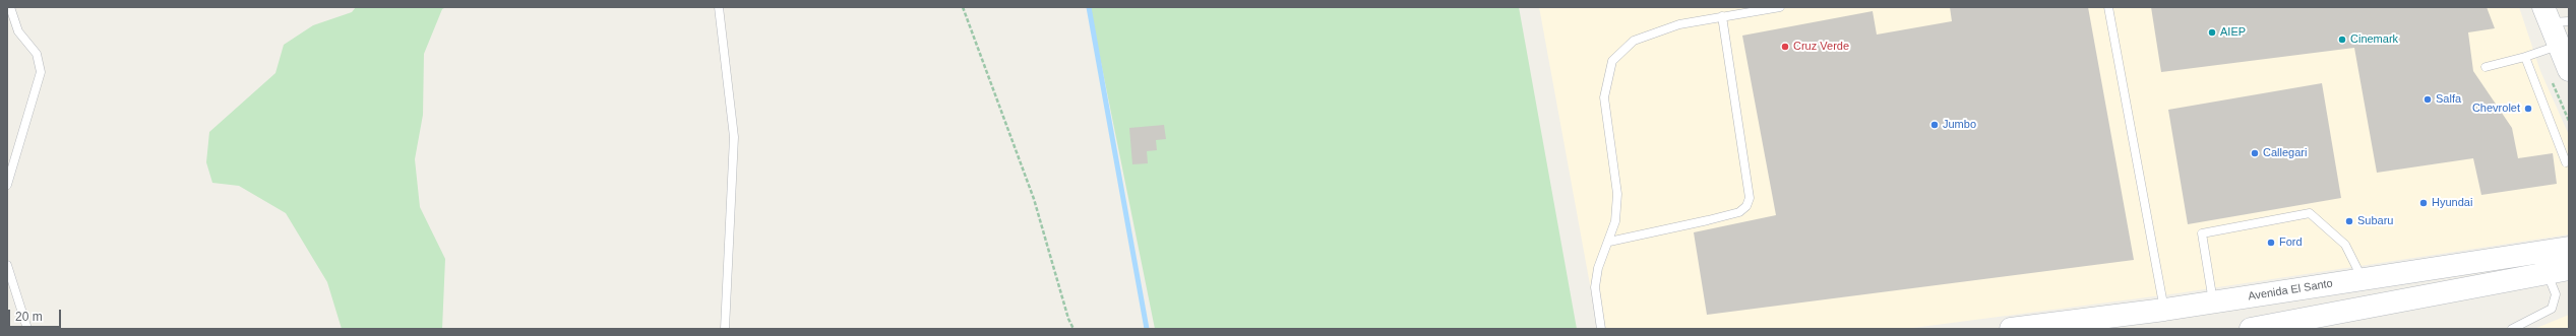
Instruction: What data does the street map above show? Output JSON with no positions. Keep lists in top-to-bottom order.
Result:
{
  "streets": {
    "main road": ["Avenida El Santo"]
  },
  "places": [
    "AIEP",
    "Cinemark",
    "Cruz Verde",
    "Salfa",
    "Chevrolet",
    "Jumbo",
    "Callegari",
    "Hyundai",
    "Subaru",
    "Ford"
  ],
  "scale_bar": "20 m"
}
